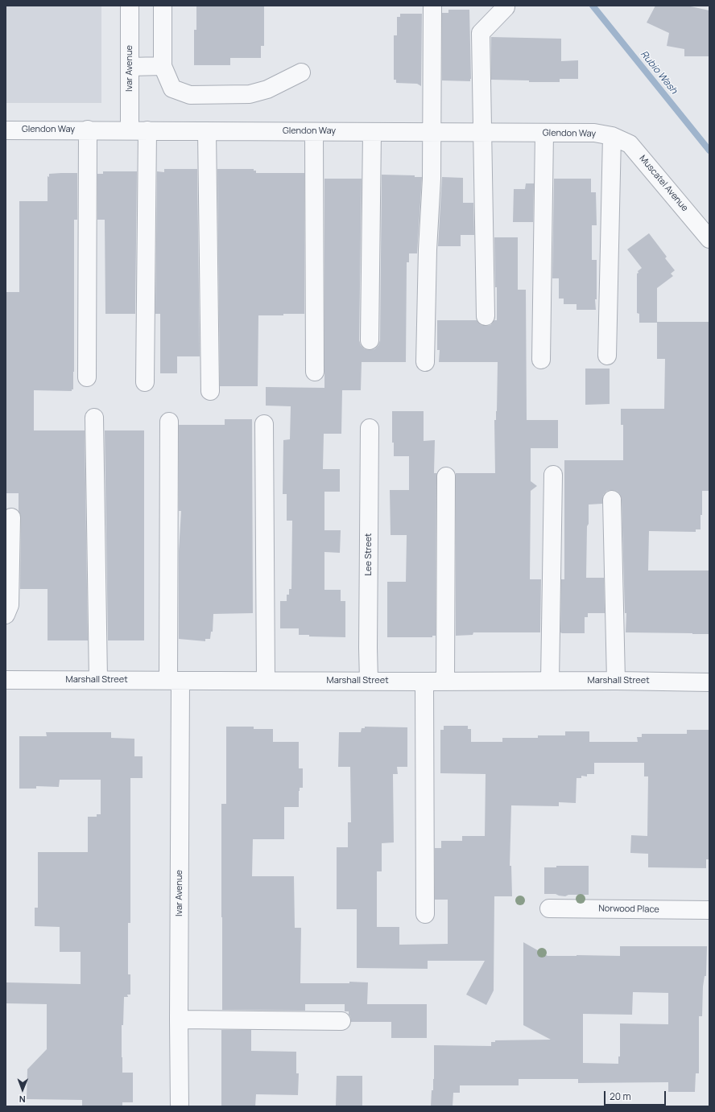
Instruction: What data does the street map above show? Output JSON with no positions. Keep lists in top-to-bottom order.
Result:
{
  "streets": {
    "street": [
      "Ivar Avenue",
      "Glendon Way",
      "Muscatel Avenue",
      "Lee Street",
      "Marshall Street",
      "Norwood Place"
    ]
  },
  "crossings": [
    ["Ivar Avenue", "Glendon Way"],
    ["Ivar Avenue", "Marshall Street"],
    ["Glendon Way", "Muscatel Avenue"],
    ["Lee Street", "Marshall Street"]
  ],
  "water": ["Rubio Wash"],
  "scale_bar": "20 m",
  "north": "bottom"
}
